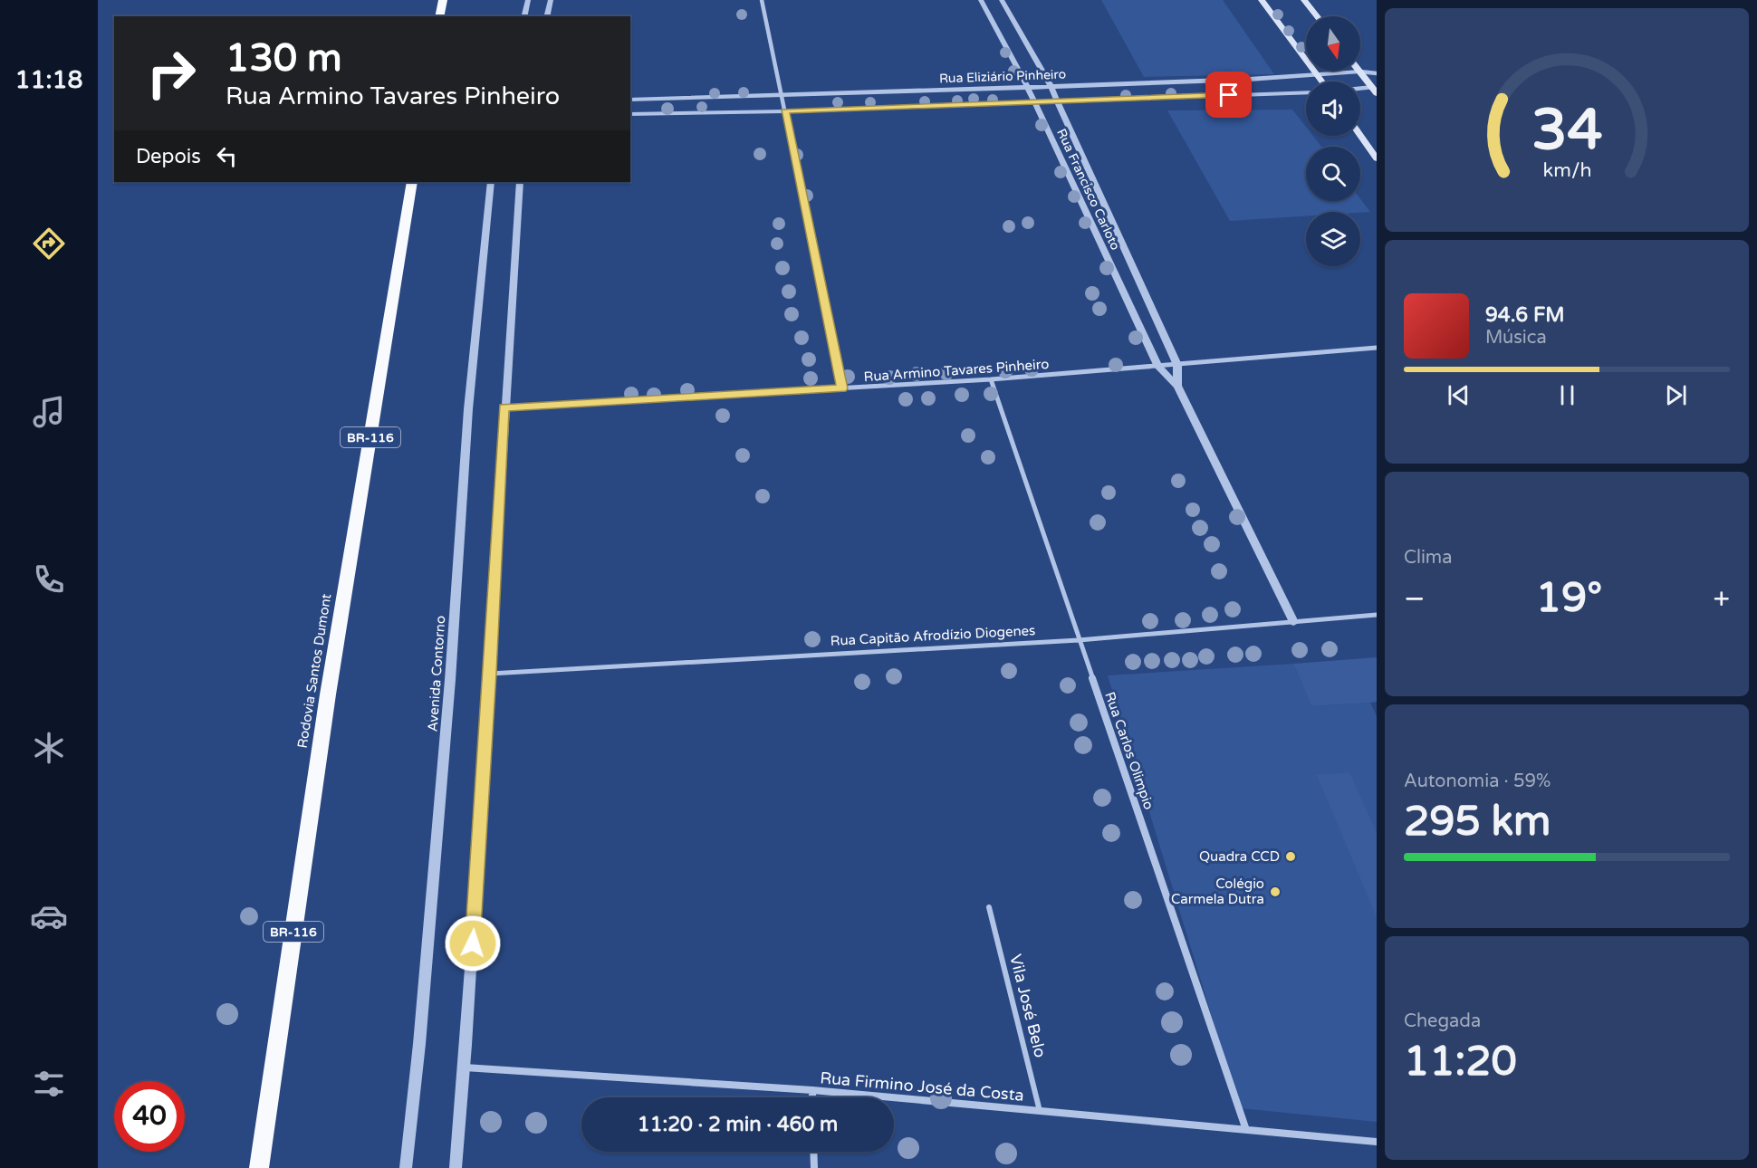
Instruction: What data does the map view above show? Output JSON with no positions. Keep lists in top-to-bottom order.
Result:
{
  "streets": {
    "highway": ["BR-116", "Rodovia Santos Dumont"],
    "street": [
      "Rua Eliziário Pinheiro",
      "Rua Francisco Carloto",
      "Rua Armino Tavares Pinheiro",
      "Rua Capitão Afrodízio Diogenes",
      "Avenida Contorno",
      "Rua Carlos Olimpio",
      "Vila José Belo",
      "Rua Firmino José da Costa"
    ]
  },
  "crossings": [
    ["Rua Eliziário Pinheiro", "Rua Francisco Carloto"],
    ["Rua Francisco Carloto", "Rua Armino Tavares Pinheiro"],
    ["Rua Francisco Carloto", "Rua Capitão Afrodízio Diogenes"],
    ["Rua Armino Tavares Pinheiro", "Rua Carlos Olimpio"],
    ["Rua Capitão Afrodízio Diogenes", "Rua Carlos Olimpio"],
    ["Rua Carlos Olimpio", "Rua Firmino José da Costa"],
    ["Vila José Belo", "Rua Firmino José da Costa"]
  ],
  "places": ["Quadra CCD", "Colégio Carmela Dutra"],
  "north": "bottom",
  "page": {
    "tabs": "11:18",
    "turn": ["130 m", "Rua Armino Tavares Pinheiro"],
    "then": "Depois",
    "song": ["94.6 FM", "Música"],
    "tile": [
      "Clima",
      ["Autonomia · 59%", "295 km"],
      ["Chegada", "11:20"]
    ],
    "heat": ["−", "19°", "+"],
    "limit": "40",
    "trip": "11:20 · 2 min · 460 m",
    "gauge": ["34", "km/h"]
  }
}
